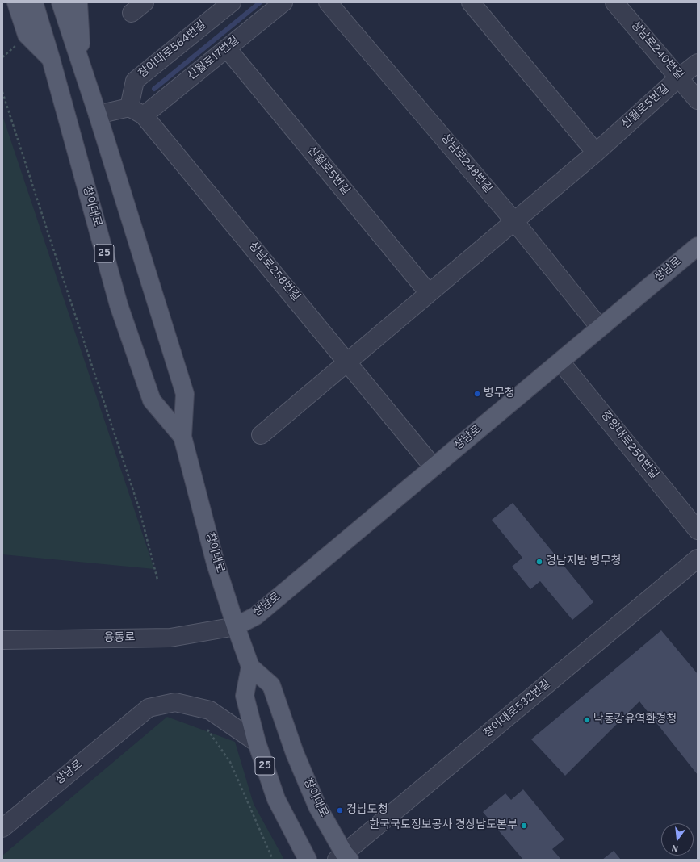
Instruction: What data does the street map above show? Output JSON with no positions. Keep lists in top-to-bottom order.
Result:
{
  "streets": {
    "main road": ["창이대로", "25", "상남로"],
    "street": [
      "창이대로564번길",
      "상남로240번길",
      "신월로17번길",
      "신월로5번길",
      "상남로248번길",
      "상남로258번길",
      "중앙대로250번길",
      "용동로",
      "창이대로532번길"
    ]
  },
  "crossings": [
    ["창이대로564번길", "신월로17번길"],
    ["창이대로564번길", "상남로258번길"],
    ["상남로240번길", "신월로5번길"],
    ["신월로17번길", "신월로5번길"],
    ["신월로17번길", "상남로258번길"],
    ["신월로5번길", "상남로248번길"],
    ["신월로5번길", "상남로258번길"],
    ["상남로248번길", "상남로"],
    ["창이대로", "25"],
    ["창이대로", "상남로"],
    ["창이대로", "용동로"],
    ["창이대로", "창이대로532번길"],
    ["25", "상남로"],
    ["상남로", "상남로258번길"],
    ["상남로", "중앙대로250번길"],
    ["상남로", "용동로"]
  ],
  "places": [
    "병무청",
    "경남지방 병무청",
    "낙동강유역환경청",
    "경남도청",
    "한국국토정보공사 경상남도본부"
  ],
  "north": "bottom"
}
